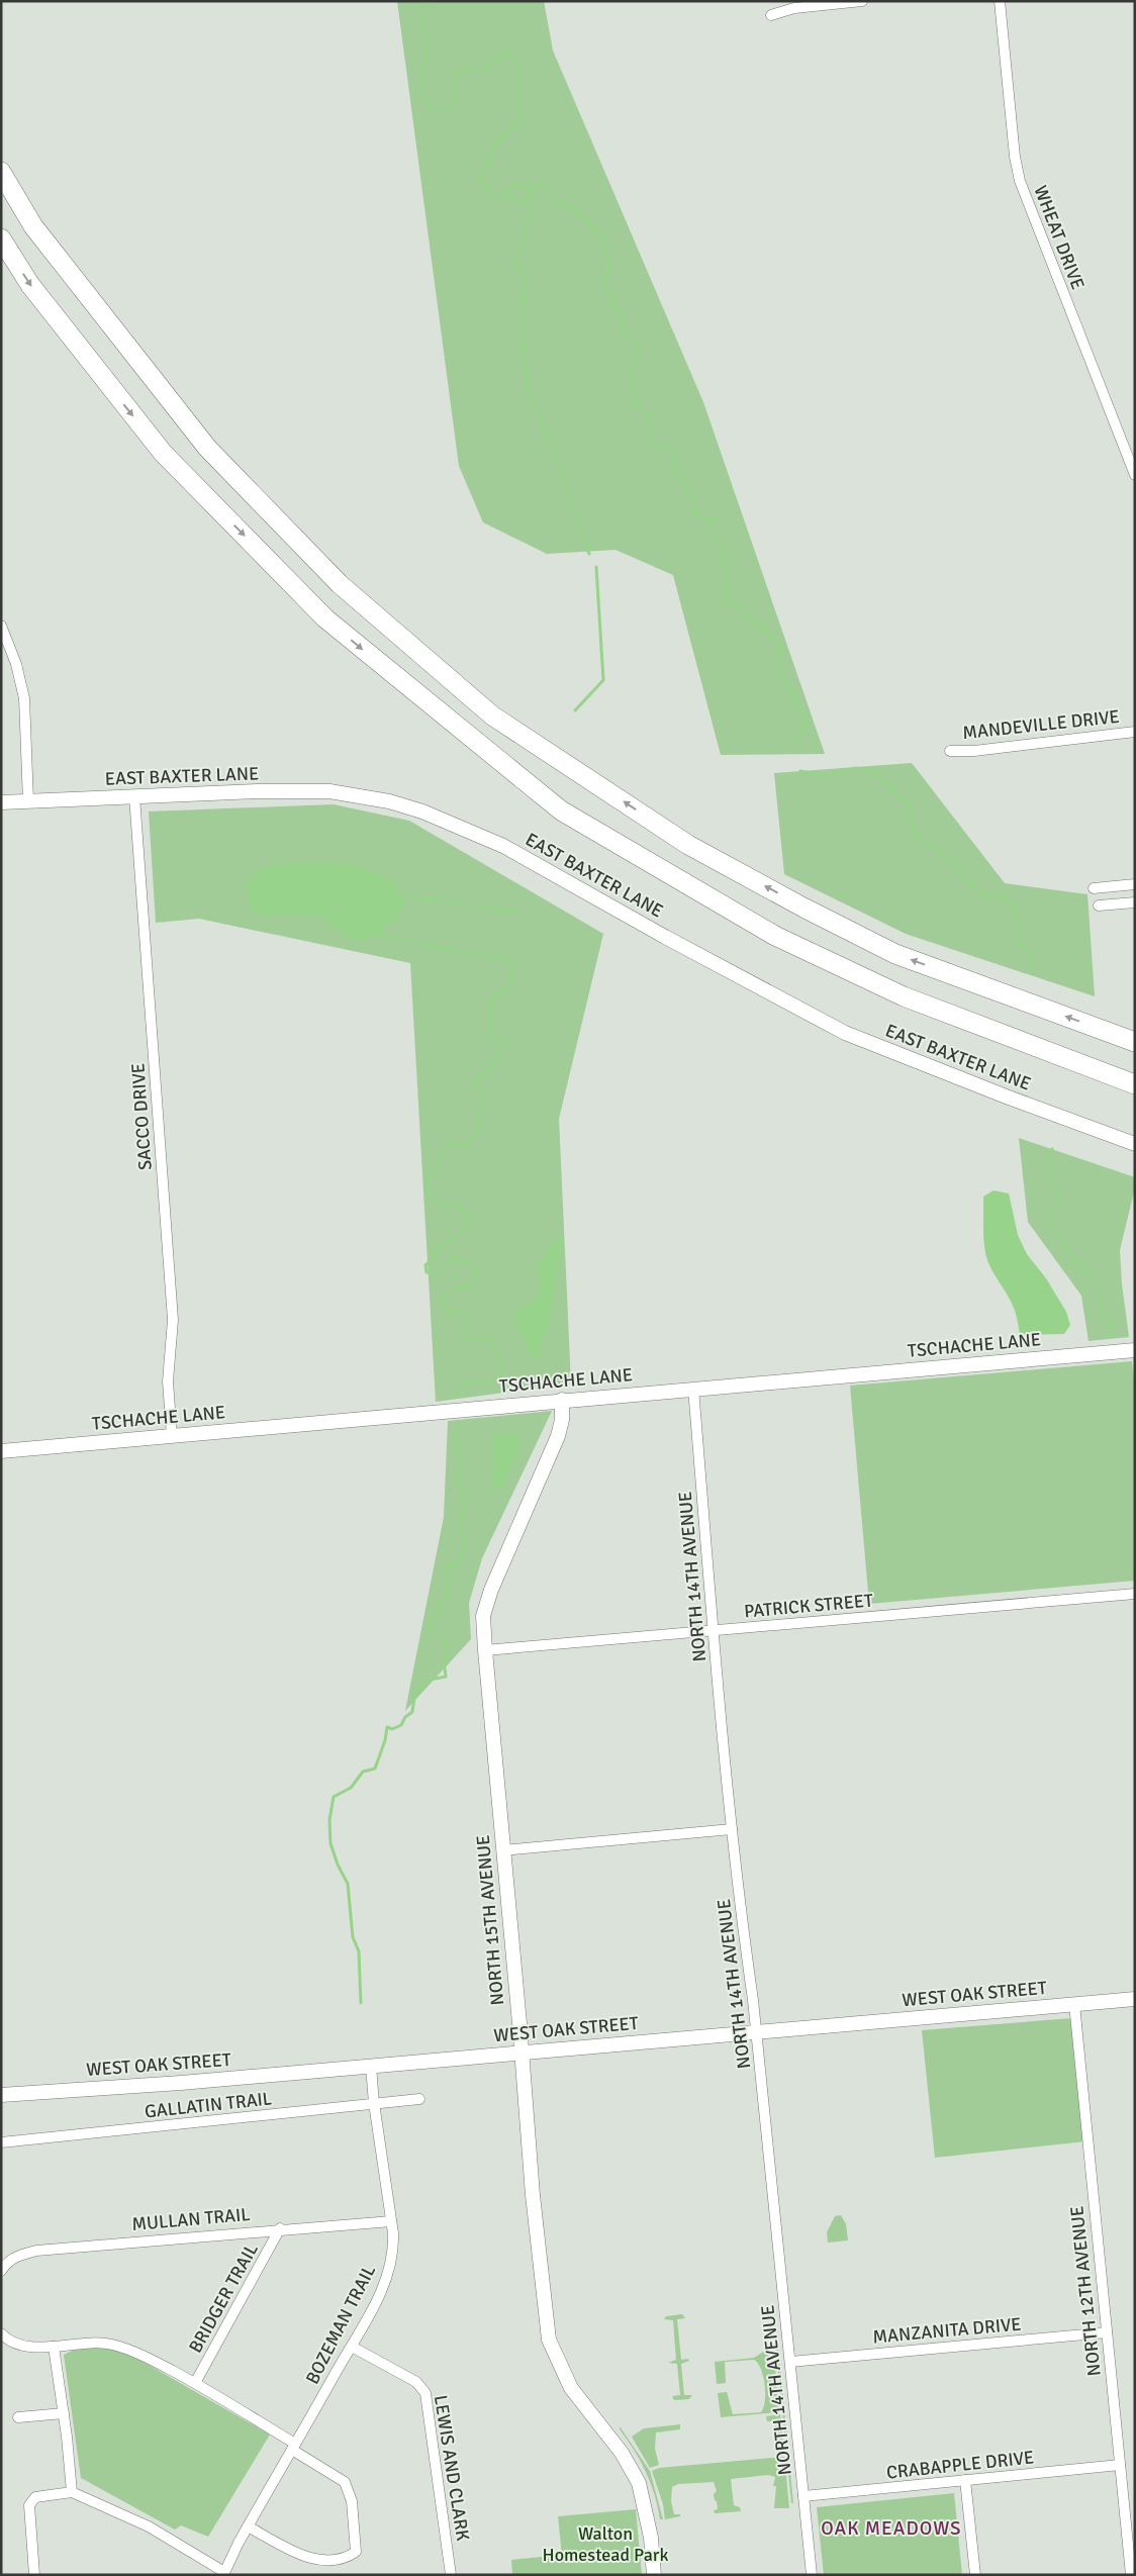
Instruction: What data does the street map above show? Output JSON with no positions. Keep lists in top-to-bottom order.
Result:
{
  "streets": {
    "street": [
      "WHEAT DRIVE",
      "MANDEVILLE DRIVE",
      "EAST BAXTER LANE",
      "SACCO DRIVE",
      "TSCHACHE LANE",
      "NORTH 14TH AVENUE",
      "PATRICK STREET",
      "NORTH 15TH AVENUE",
      "WEST OAK STREET",
      "GALLATIN TRAIL",
      "MULLAN TRAIL",
      "NORTH 12TH AVENUE",
      "BRIDGER TRAIL",
      "BOZEMAN TRAIL",
      "MANZANITA DRIVE",
      "CRABAPPLE DRIVE",
      "LEWIS AND CLARK"
    ]
  },
  "crossings": [
    ["EAST BAXTER LANE", "SACCO DRIVE"],
    ["SACCO DRIVE", "TSCHACHE LANE"],
    ["TSCHACHE LANE", "NORTH 14TH AVENUE"],
    ["TSCHACHE LANE", "NORTH 15TH AVENUE"],
    ["NORTH 14TH AVENUE", "PATRICK STREET"],
    ["NORTH 14TH AVENUE", "WEST OAK STREET"],
    ["NORTH 14TH AVENUE", "MANZANITA DRIVE"],
    ["NORTH 14TH AVENUE", "CRABAPPLE DRIVE"],
    ["PATRICK STREET", "NORTH 15TH AVENUE"],
    ["NORTH 15TH AVENUE", "WEST OAK STREET"],
    ["WEST OAK STREET", "NORTH 12TH AVENUE"],
    ["WEST OAK STREET", "BOZEMAN TRAIL"],
    ["GALLATIN TRAIL", "BOZEMAN TRAIL"],
    ["MULLAN TRAIL", "BRIDGER TRAIL"],
    ["MULLAN TRAIL", "BOZEMAN TRAIL"],
    ["NORTH 12TH AVENUE", "MANZANITA DRIVE"],
    ["NORTH 12TH AVENUE", "CRABAPPLE DRIVE"],
    ["BOZEMAN TRAIL", "LEWIS AND CLARK"]
  ],
  "districts": ["OAK MEADOWS"],
  "parks": ["Walton Homestead Park"]
}
